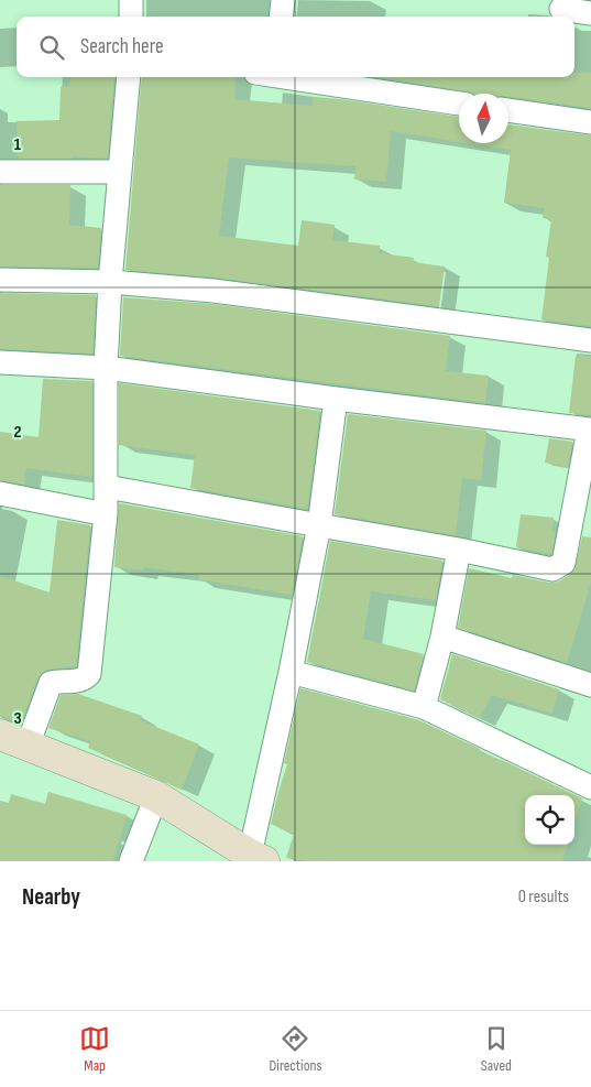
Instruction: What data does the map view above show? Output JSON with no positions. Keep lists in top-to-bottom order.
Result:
{
  "north": "top",
  "page": {
    "search": "Search here",
    "heading": ["Nearby", "0 results"],
    "nav": ["Map", "Directions", "Saved"]
  },
  "grid": {
    "rows": ["1", "2", "3"]
  }
}
